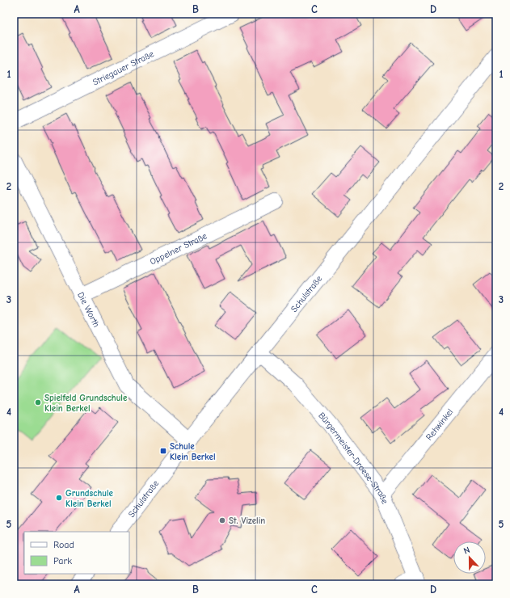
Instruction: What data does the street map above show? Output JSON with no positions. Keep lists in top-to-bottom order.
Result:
{
  "streets": {
    "street": [
      "Striegauer Straße",
      "Oppelner Straße",
      "Schulstraße",
      "Die Worth",
      "Rehwinkel",
      "Bürgermeister-Droese-Straße"
    ]
  },
  "crossings": [
    ["Oppelner Straße", "Die Worth"],
    ["Schulstraße", "Die Worth"],
    ["Schulstraße", "Bürgermeister-Droese-Straße"],
    ["Rehwinkel", "Bürgermeister-Droese-Straße"]
  ],
  "places": {
    "other": ["Spielfeld Grundschule Klein Berkel", "Grundschule Klein Berkel", "St. Vizelin"],
    "transit": ["Schule Klein Berkel"]
  },
  "legend": ["Road", "Park"],
  "north": "top",
  "grid": {
    "columns": [
      "A",
      "B",
      "C",
      "D"
    ],
    "rows": [
      "1",
      "2",
      "3",
      "4",
      "5"
    ]
  }
}
